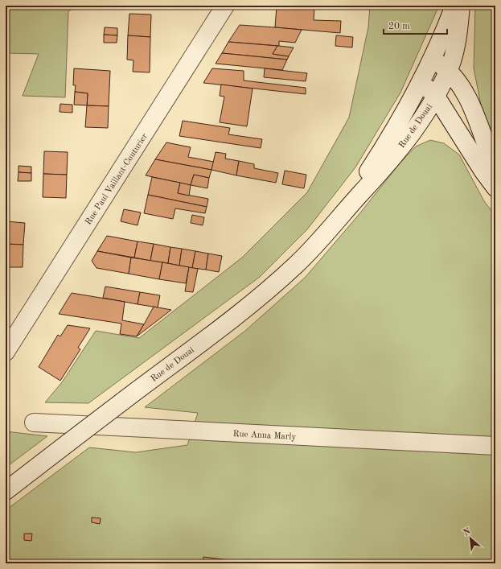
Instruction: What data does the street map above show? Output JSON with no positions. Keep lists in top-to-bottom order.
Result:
{
  "streets": {
    "street": ["Rue de Douai", "Rue Paul Vaillant-Couturier", "Rue Anna Marly"]
  },
  "scale_bar": "20 m",
  "north": "top left"
}
